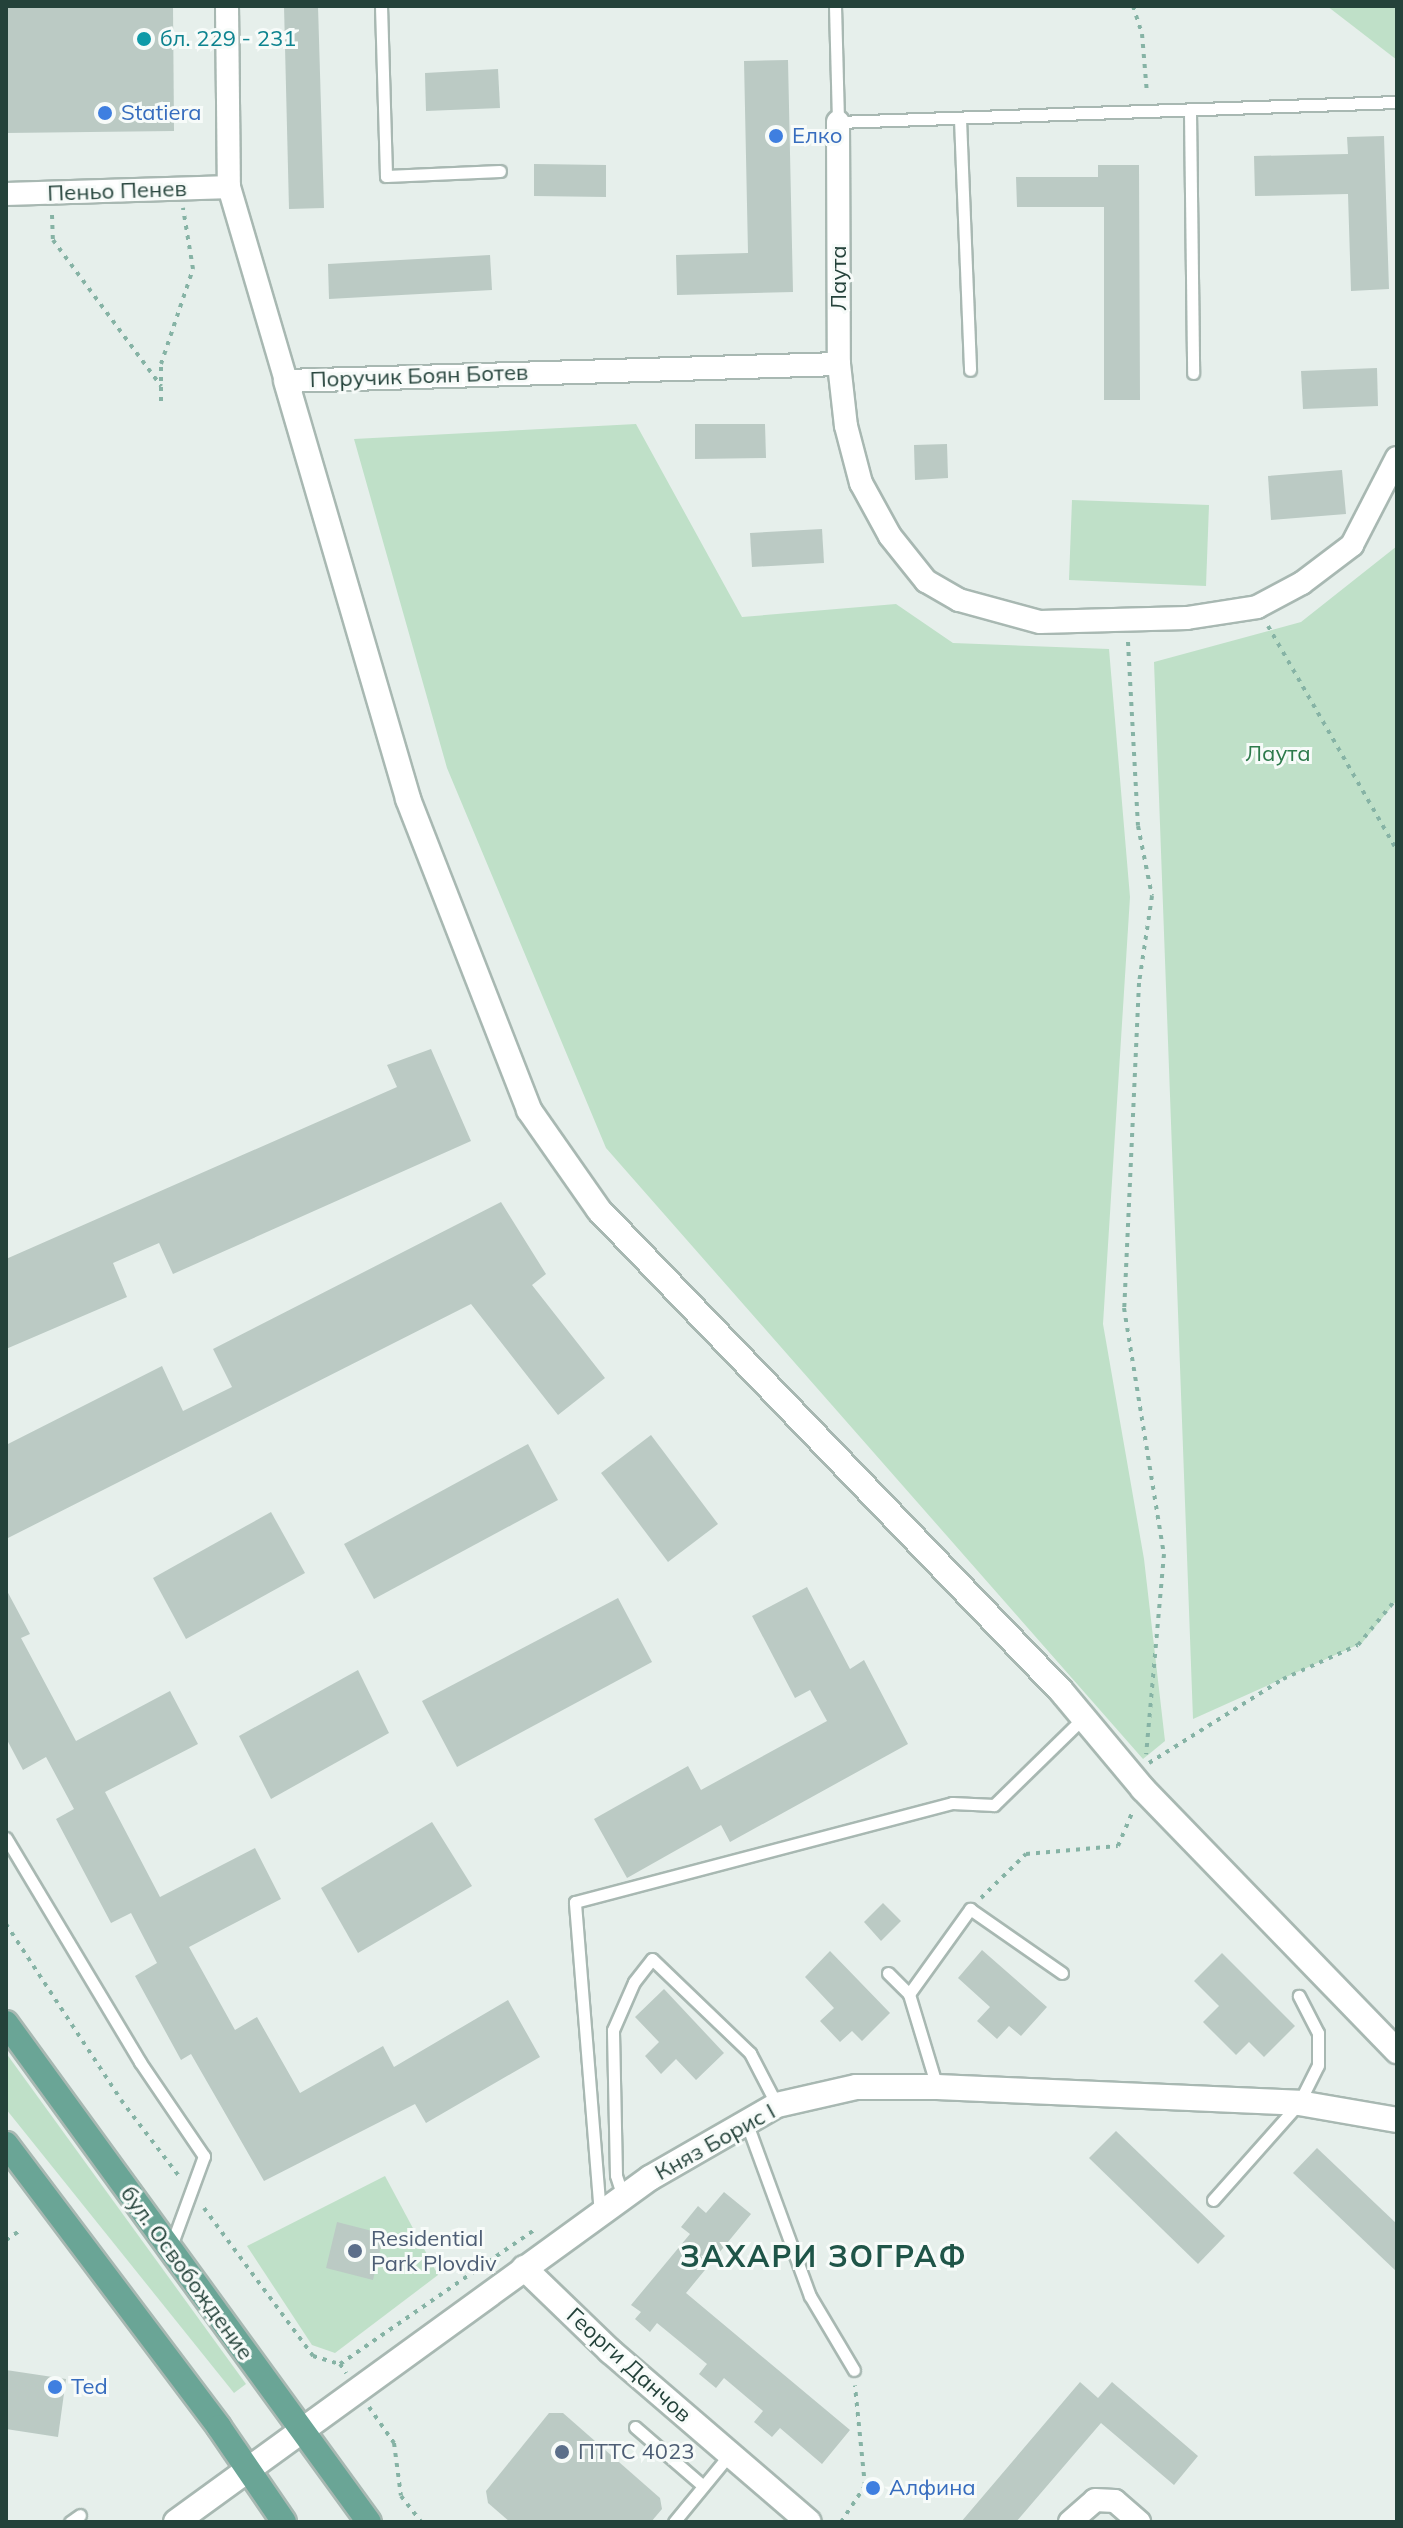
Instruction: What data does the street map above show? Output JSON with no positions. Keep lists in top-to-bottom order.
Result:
{
  "streets": {
    "main road": ["бул. Освобождение"],
    "street": [
      "Пеньо Пенев",
      "Лаута",
      "Поручик Боян Ботев",
      "Княз Борис I",
      "Георги Данчов"
    ]
  },
  "crossings": [
    ["Пеньо Пенев", "Поручик Боян Ботев"],
    ["Лаута", "Поручик Боян Ботев"],
    ["Княз Борис I", "бул. Освобождение"],
    ["Княз Борис I", "Георги Данчов"]
  ],
  "districts": ["ЗАХАРИ ЗОГРАФ"],
  "parks": ["Лаута"],
  "places": [
    "бл. 229 - 231",
    "Statiera",
    "Елко",
    "Residential Park Plovdiv",
    "Ted",
    "ПТТС 4023",
    "Алфина"
  ]
}
